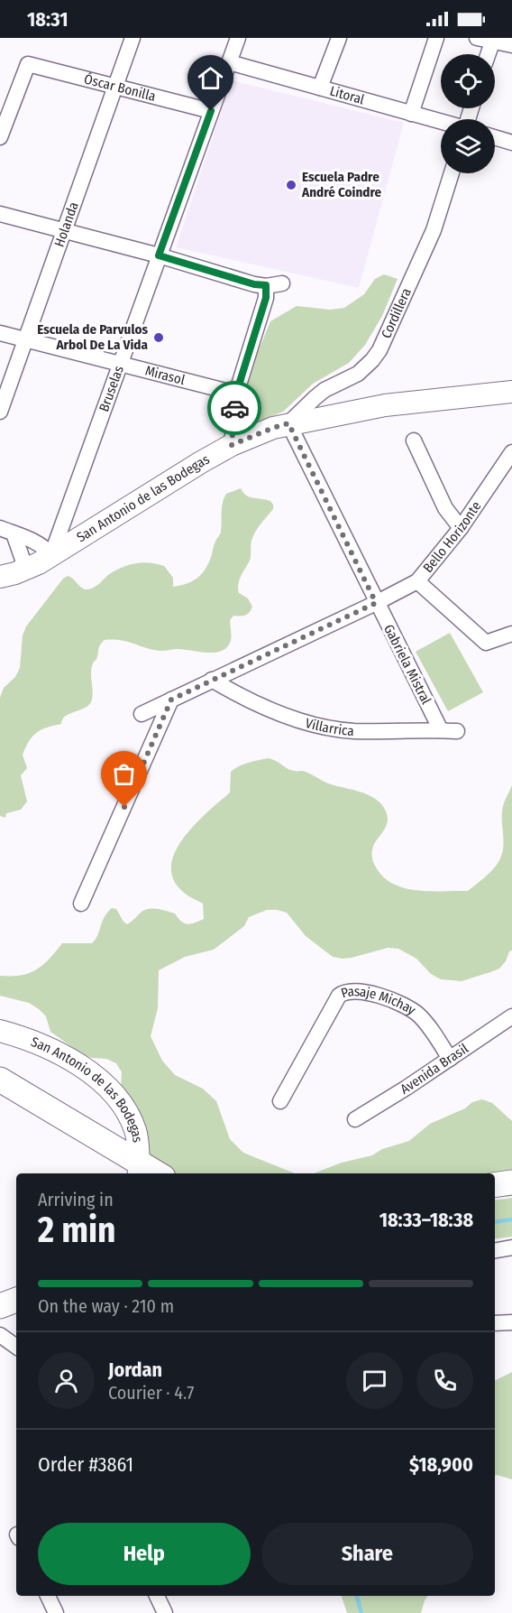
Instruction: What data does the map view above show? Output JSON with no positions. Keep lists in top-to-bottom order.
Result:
{
  "streets": {
    "street": [
      "Óscar Bonilla",
      "Litoral",
      "Holanda",
      "Cordillera",
      "Mirasol",
      "Bruselas",
      "San Antonio de las Bodegas",
      "Bello Horizonte",
      "Gabriela Mistral",
      "Villarrica",
      "Pasaje Michay",
      "Avenida Brasil"
    ]
  },
  "crossings": [
    ["Óscar Bonilla", "Holanda"],
    ["Óscar Bonilla", "Bruselas"],
    ["Litoral", "Bruselas"],
    ["Holanda", "Mirasol"],
    ["Cordillera", "San Antonio de las Bodegas"],
    ["Cordillera", "Gabriela Mistral"],
    ["Mirasol", "Bruselas"],
    ["Bruselas", "San Antonio de las Bodegas"],
    ["San Antonio de las Bodegas", "Gabriela Mistral"],
    ["Bello Horizonte", "Gabriela Mistral"],
    ["Bello Horizonte", "Villarrica"],
    ["Gabriela Mistral", "Villarrica"],
    ["Pasaje Michay", "Avenida Brasil"]
  ],
  "places": ["Escuela Padre André Coindre", "Escuela de Parvulos Arbol De La Vida"],
  "page": {
    "status": "18:31",
    "heading": ["2 min", "Arriving in", "18:33–18:38"],
    "panel": [
      "Jordan",
      "Courier · 4.7",
      "Order #3861",
      "$18,900"
    ],
    "bar": "On the way · 210 m",
    "buttons": ["Help", "Share"]
  }
}
